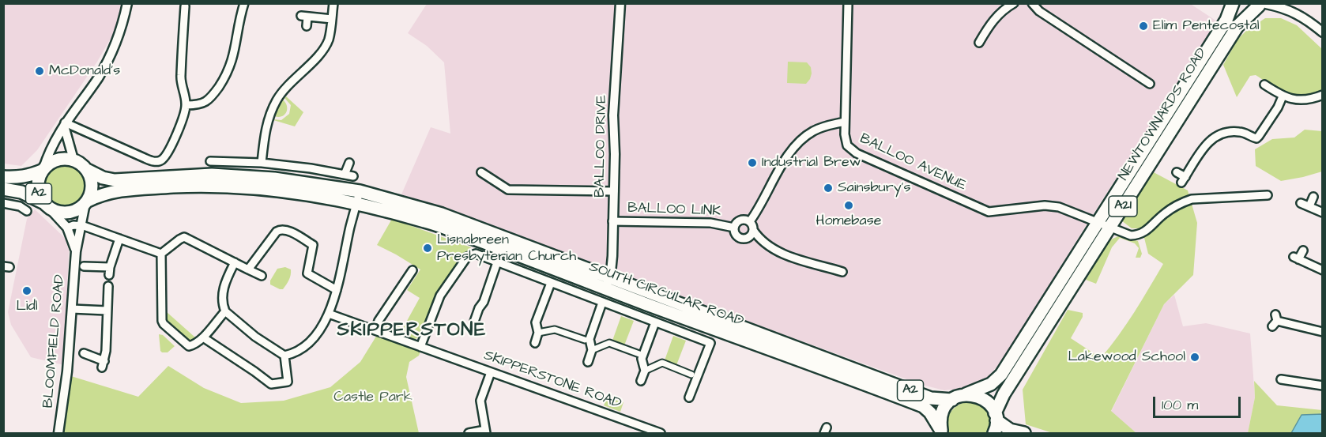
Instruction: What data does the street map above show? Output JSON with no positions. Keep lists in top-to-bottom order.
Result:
{
  "streets": {
    "highway": [
      "NEWTOWNARDS ROAD",
      "A2",
      "A21",
      "SOUTH CIRCULAR ROAD"
    ],
    "street": [
      "BALLOO DRIVE",
      "BALLOO AVENUE",
      "BALLOO LINK",
      "BLOOMFIELD ROAD",
      "SKIPPERSTONE ROAD"
    ]
  },
  "crossings": [
    ["NEWTOWNARDS ROAD", "BALLOO AVENUE"],
    ["NEWTOWNARDS ROAD", "A2"],
    ["BALLOO DRIVE", "BALLOO LINK"],
    ["BALLOO DRIVE", "SOUTH CIRCULAR ROAD"],
    ["A2", "SOUTH CIRCULAR ROAD"],
    ["A2", "BLOOMFIELD ROAD"],
    ["SOUTH CIRCULAR ROAD", "BLOOMFIELD ROAD"]
  ],
  "districts": ["SKIPPERSTONE"],
  "parks": ["Castle Park"],
  "places": [
    "Elim Pentecostal",
    "McDonald's",
    "Industrial Brew",
    "Sainsbury's",
    "Homebase",
    "Lisnabreen Presbyterian Church",
    "Lidl",
    "Lakewood School"
  ],
  "scale_bar": "100 m"
}
